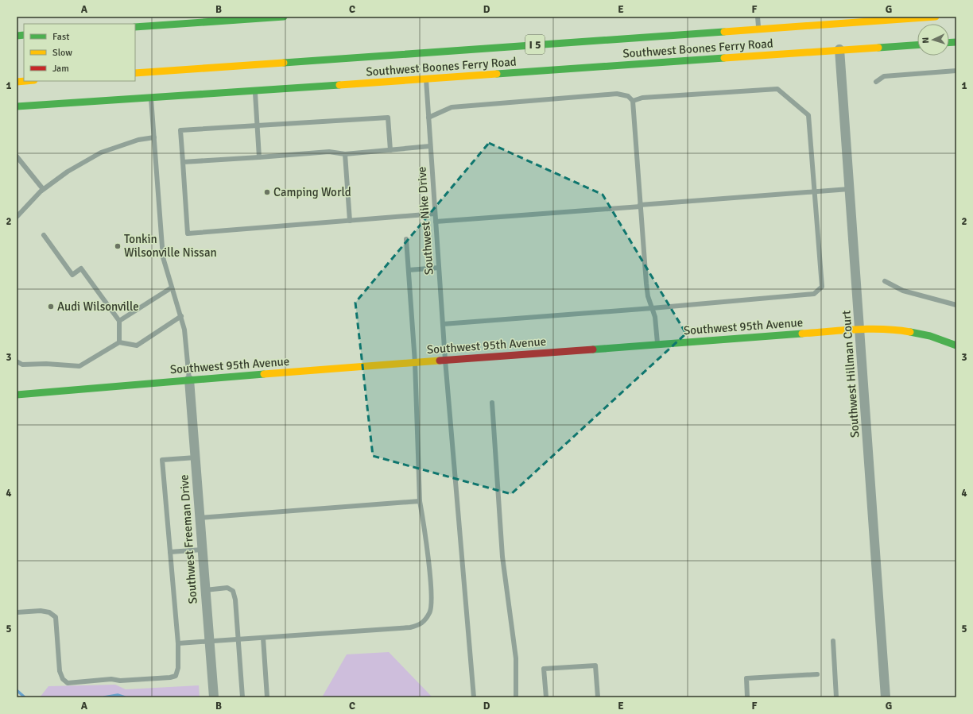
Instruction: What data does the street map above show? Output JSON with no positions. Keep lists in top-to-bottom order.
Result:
{
  "streets": {
    "main road": ["I 5", "Southwest Boones Ferry Road", "Southwest 95th Avenue"],
    "street": ["Southwest Hillman Court", "Southwest Freeman Drive"],
    "lane": ["Southwest Nike Drive"]
  },
  "crossings": [
    ["Southwest Boones Ferry Road", "Southwest Nike Drive"],
    ["Southwest Boones Ferry Road", "Southwest Hillman Court"],
    ["Southwest Nike Drive", "Southwest 95th Avenue"],
    ["Southwest 95th Avenue", "Southwest Hillman Court"],
    ["Southwest 95th Avenue", "Southwest Freeman Drive"]
  ],
  "places": ["Camping World", "Tonkin Wilsonville Nissan", "Audi Wilsonville"],
  "legend": ["Fast", "Slow", "Jam"],
  "north": "left",
  "grid": {
    "columns": [
      "A",
      "B",
      "C",
      "D",
      "E",
      "F",
      "G"
    ],
    "rows": [
      "1",
      "2",
      "3",
      "4",
      "5"
    ]
  }
}
